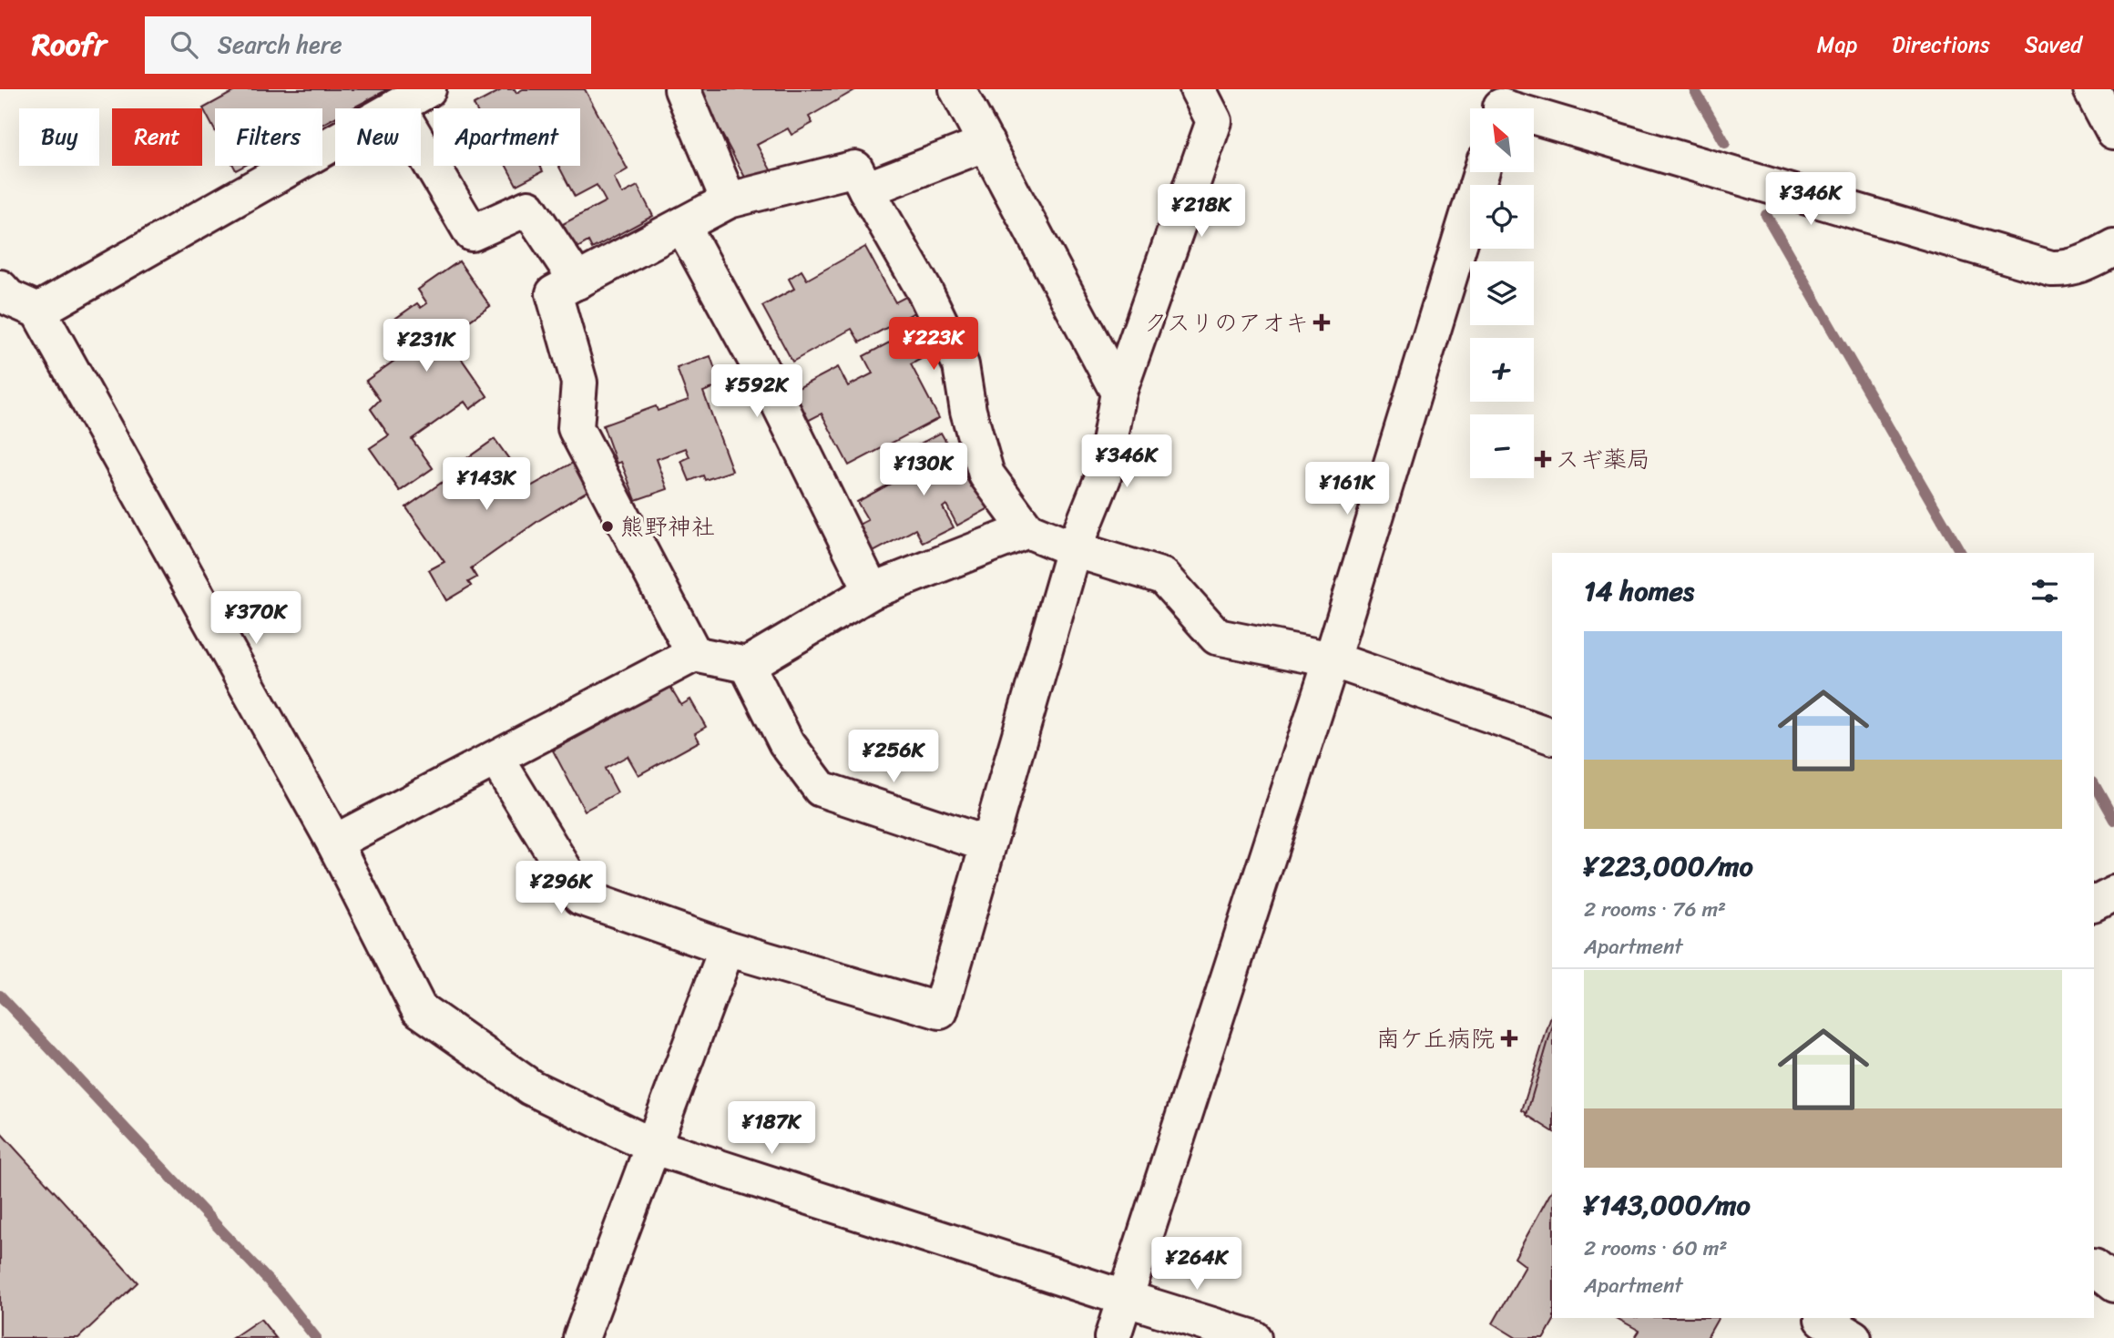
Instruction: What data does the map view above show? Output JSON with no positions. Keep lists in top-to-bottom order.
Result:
{
  "places": {
    "health": ["クスリのアオキ", "スギ薬局", "南ケ丘病院"],
    "other": ["熊野神社"]
  },
  "north": "top left",
  "page": {
    "header": "Roofr",
    "search": "Search here",
    "nav": ["Map", "Directions", "Saved"],
    "map_buttons": ["+", "−"],
    "chip": [
      "Buy",
      "Rent",
      "Filters",
      "New",
      "Apartment"
    ],
    "price": [
      "¥346K",
      "¥218K",
      "¥223K",
      "¥231K",
      "¥592K",
      "¥346K",
      "¥130K",
      "¥143K",
      "¥161K",
      "¥370K",
      "¥256K",
      "¥296K",
      "¥187K",
      "¥264K"
    ],
    "heading": "14 homes",
    "list": [
      {
        "name": "¥223,000/mo",
        "note": "2 rooms · 76 m² · Apartment"
      },
      {
        "name": "¥143,000/mo",
        "note": "2 rooms · 60 m² · Apartment"
      }
    ]
  }
}
